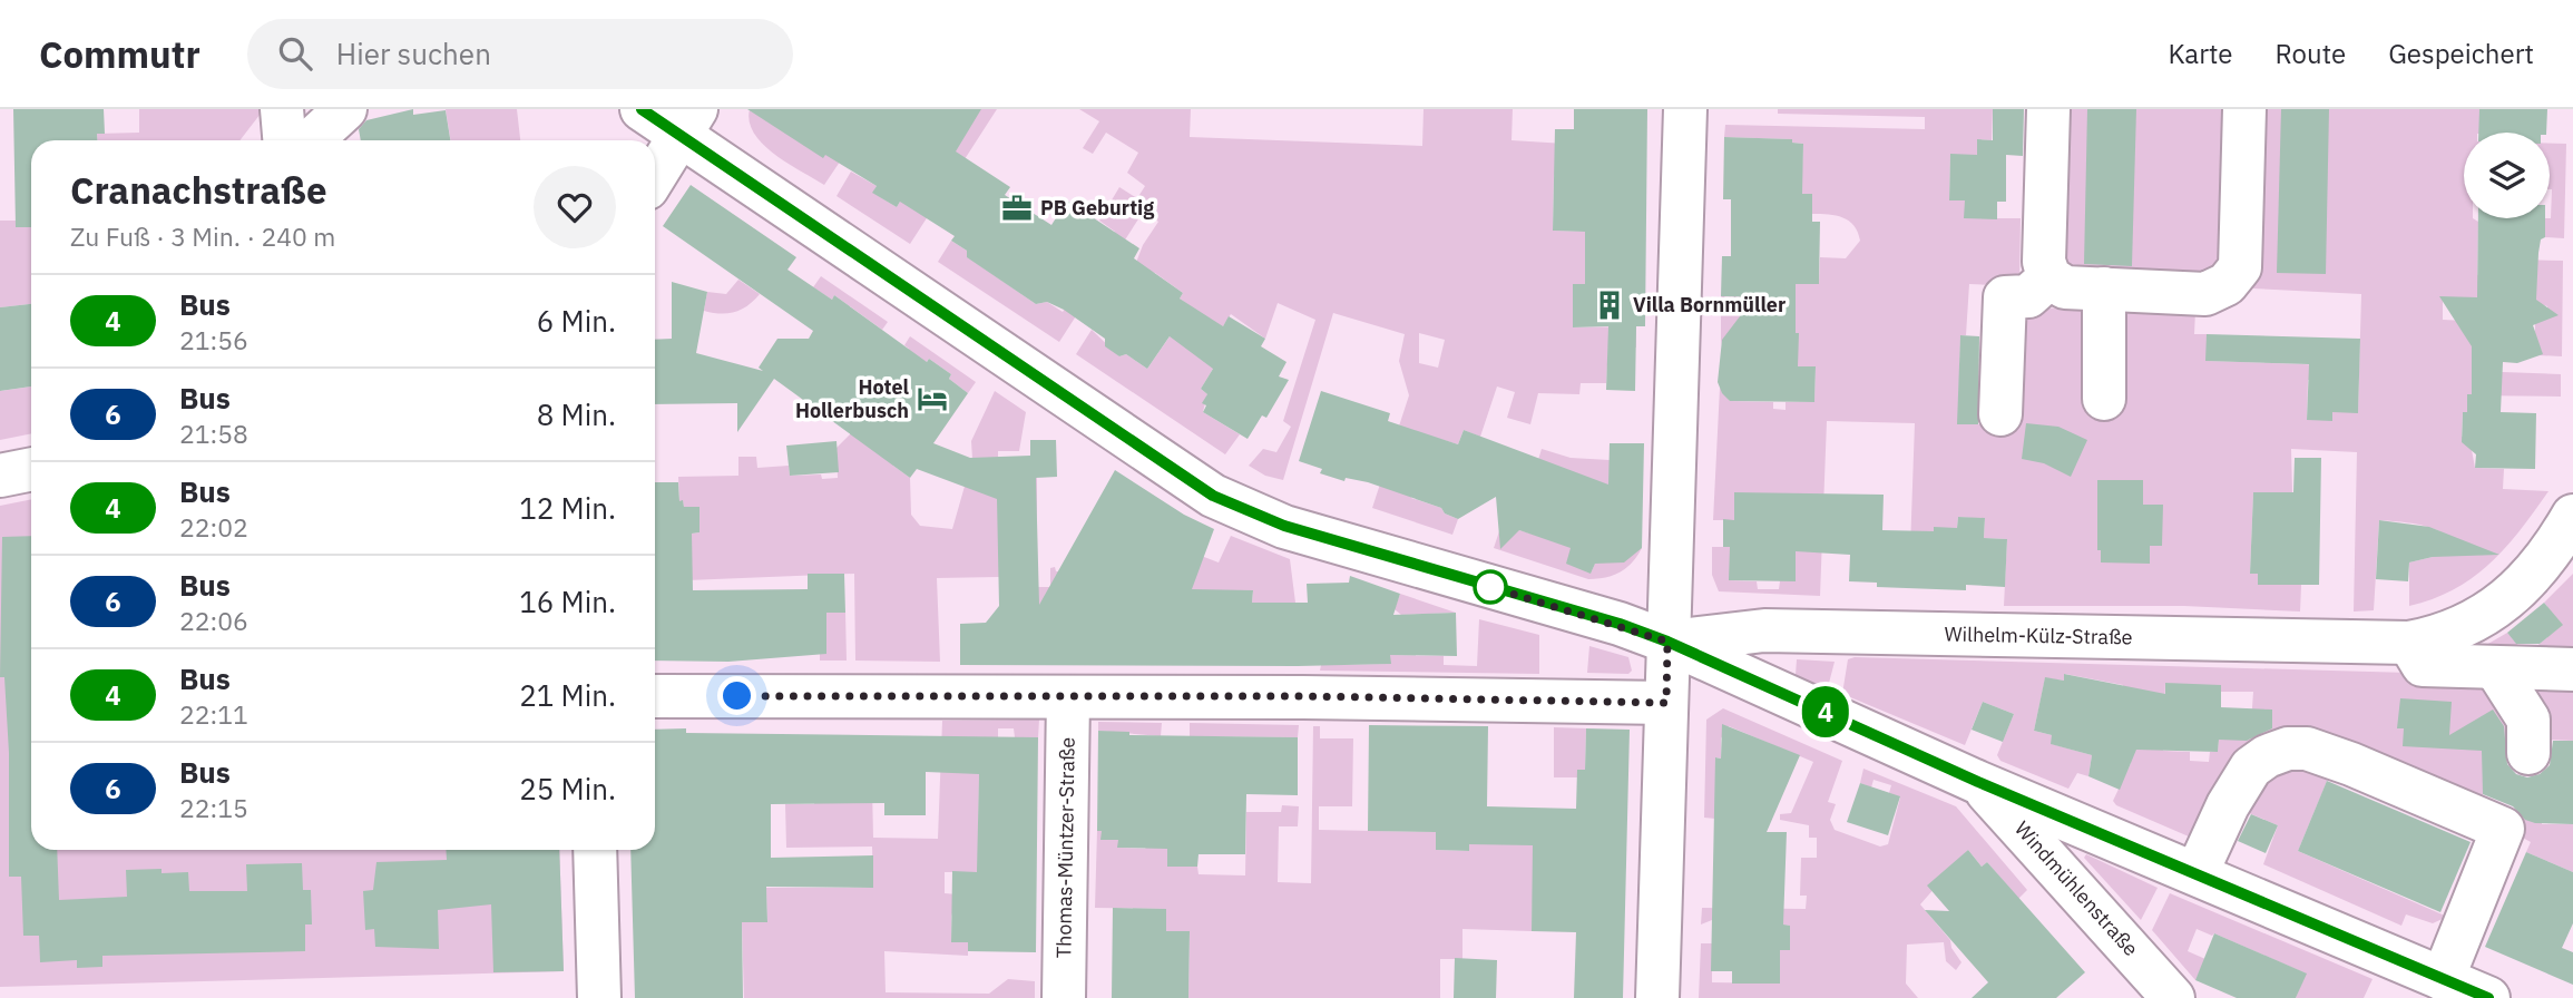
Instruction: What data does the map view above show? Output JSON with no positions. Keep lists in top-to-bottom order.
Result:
{
  "streets": {
    "street": ["Wilhelm-Külz-Straße", "Thomas-Müntzer-Straße", "Windmühlenstraße"]
  },
  "places": {
    "office": ["PB Geburtig"],
    "building": ["Villa Bornmüller"],
    "hotel": ["Hotel Hollerbusch"]
  },
  "lines": ["bus line 4"],
  "page": {
    "header": "Commutr",
    "search": "Hier suchen",
    "nav": ["Karte", "Route", "Gespeichert"],
    "on_map": "4",
    "heading": ["Cranachstraße", "Zu Fuß · 3 Min. · 240 m"],
    "list": [
      {
        "mark": "4",
        "name": "Bus",
        "note": "21:56",
        "value": "6 Min."
      },
      {
        "mark": "6",
        "name": "Bus",
        "note": "21:58",
        "value": "8 Min."
      },
      {
        "mark": "4",
        "name": "Bus",
        "note": "22:02",
        "value": "12 Min."
      },
      {
        "mark": "6",
        "name": "Bus",
        "note": "22:06",
        "value": "16 Min."
      },
      {
        "mark": "4",
        "name": "Bus",
        "note": "22:11",
        "value": "21 Min."
      },
      {
        "mark": "6",
        "name": "Bus",
        "note": "22:15",
        "value": "25 Min."
      }
    ]
  }
}
